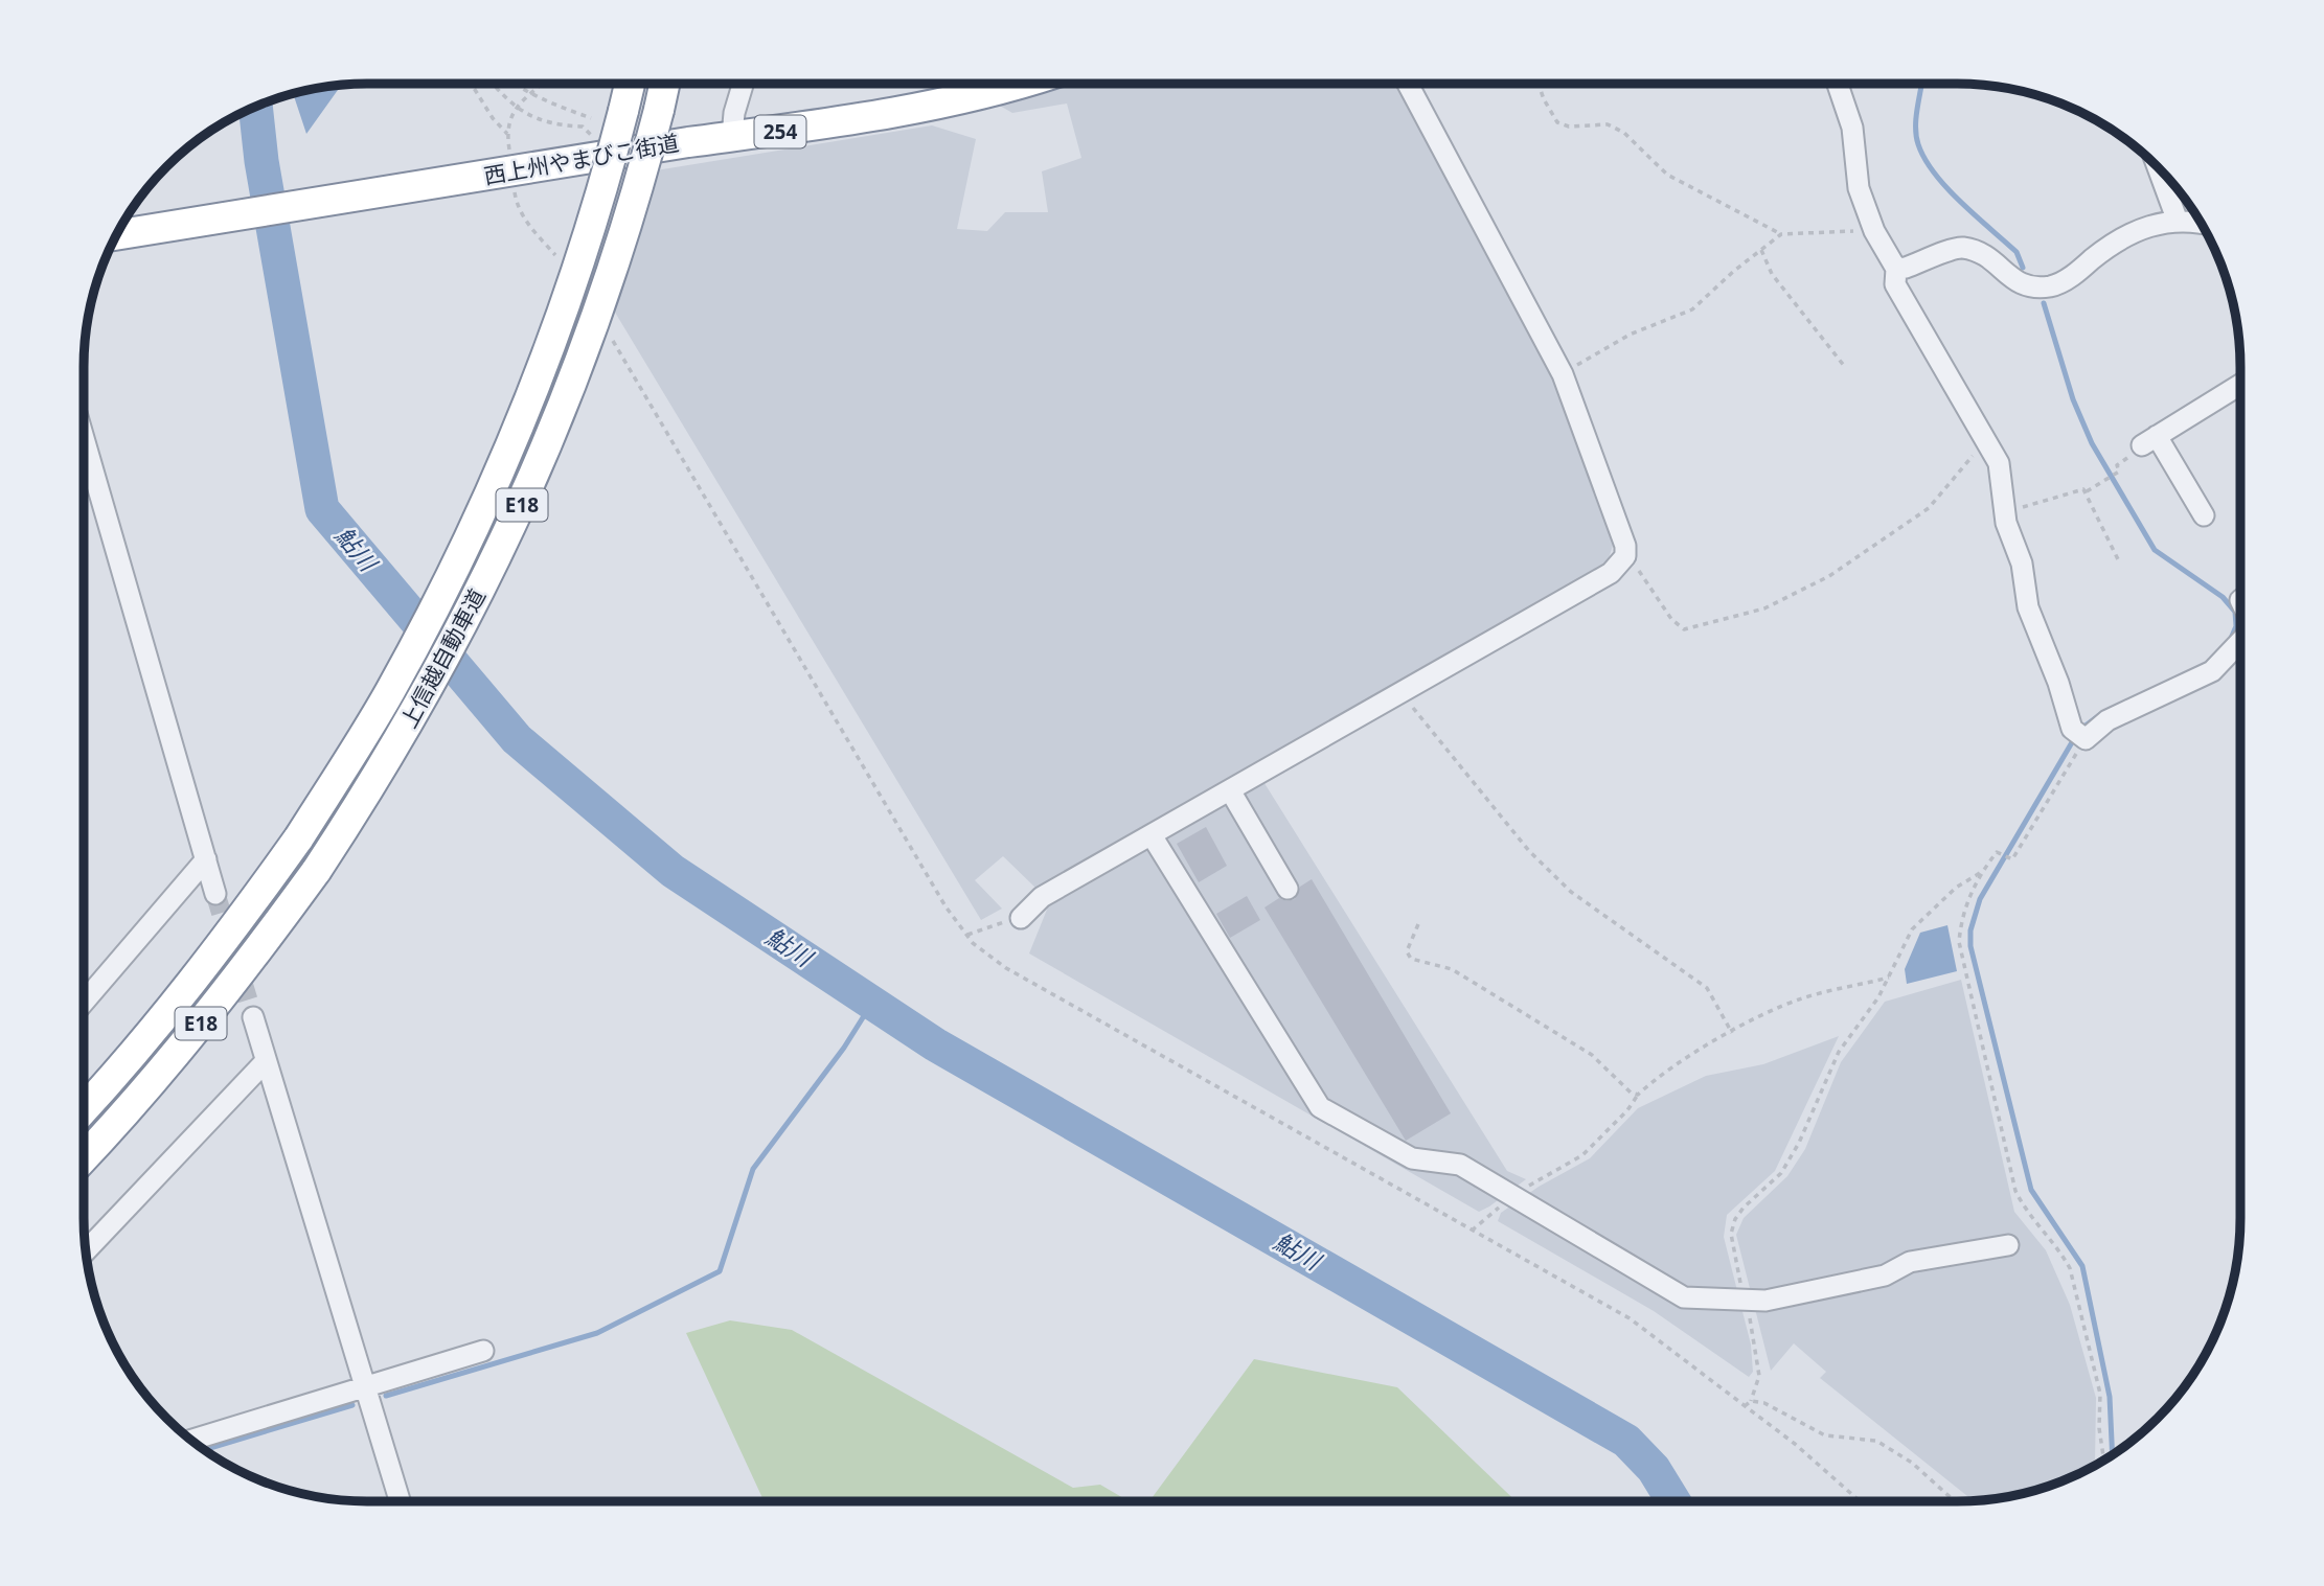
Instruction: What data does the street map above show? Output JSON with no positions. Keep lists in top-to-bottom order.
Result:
{
  "streets": {
    "highway": [
      "254",
      "西上州やまびこ街道",
      "E18",
      "上信越自動車道"
    ]
  },
  "water": ["鮎川"]
}
